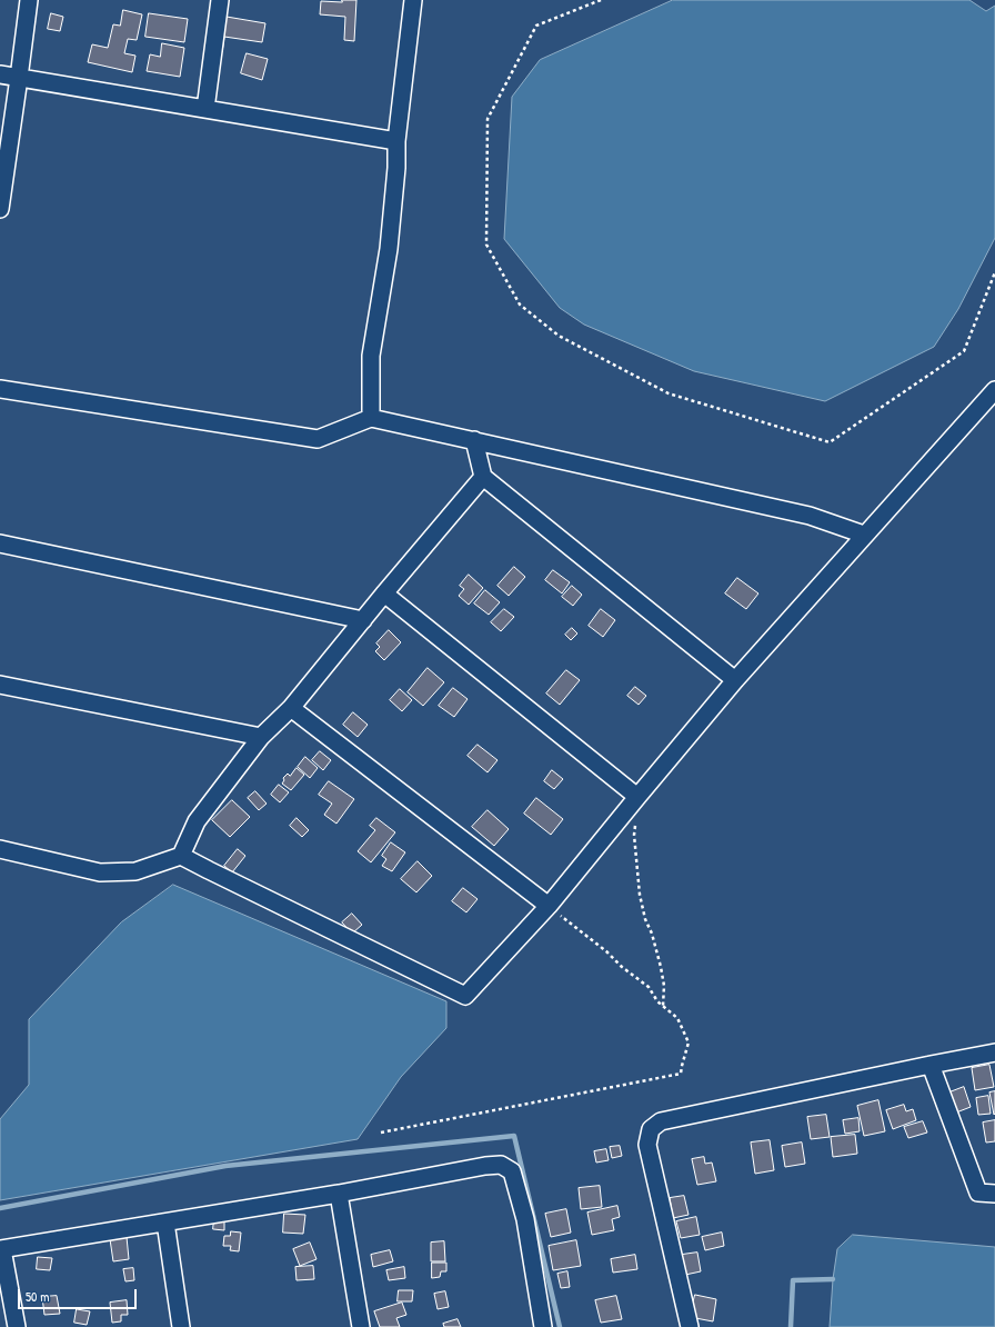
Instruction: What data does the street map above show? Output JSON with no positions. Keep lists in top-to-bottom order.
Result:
{
  "scale_bar": "50 m"
}
